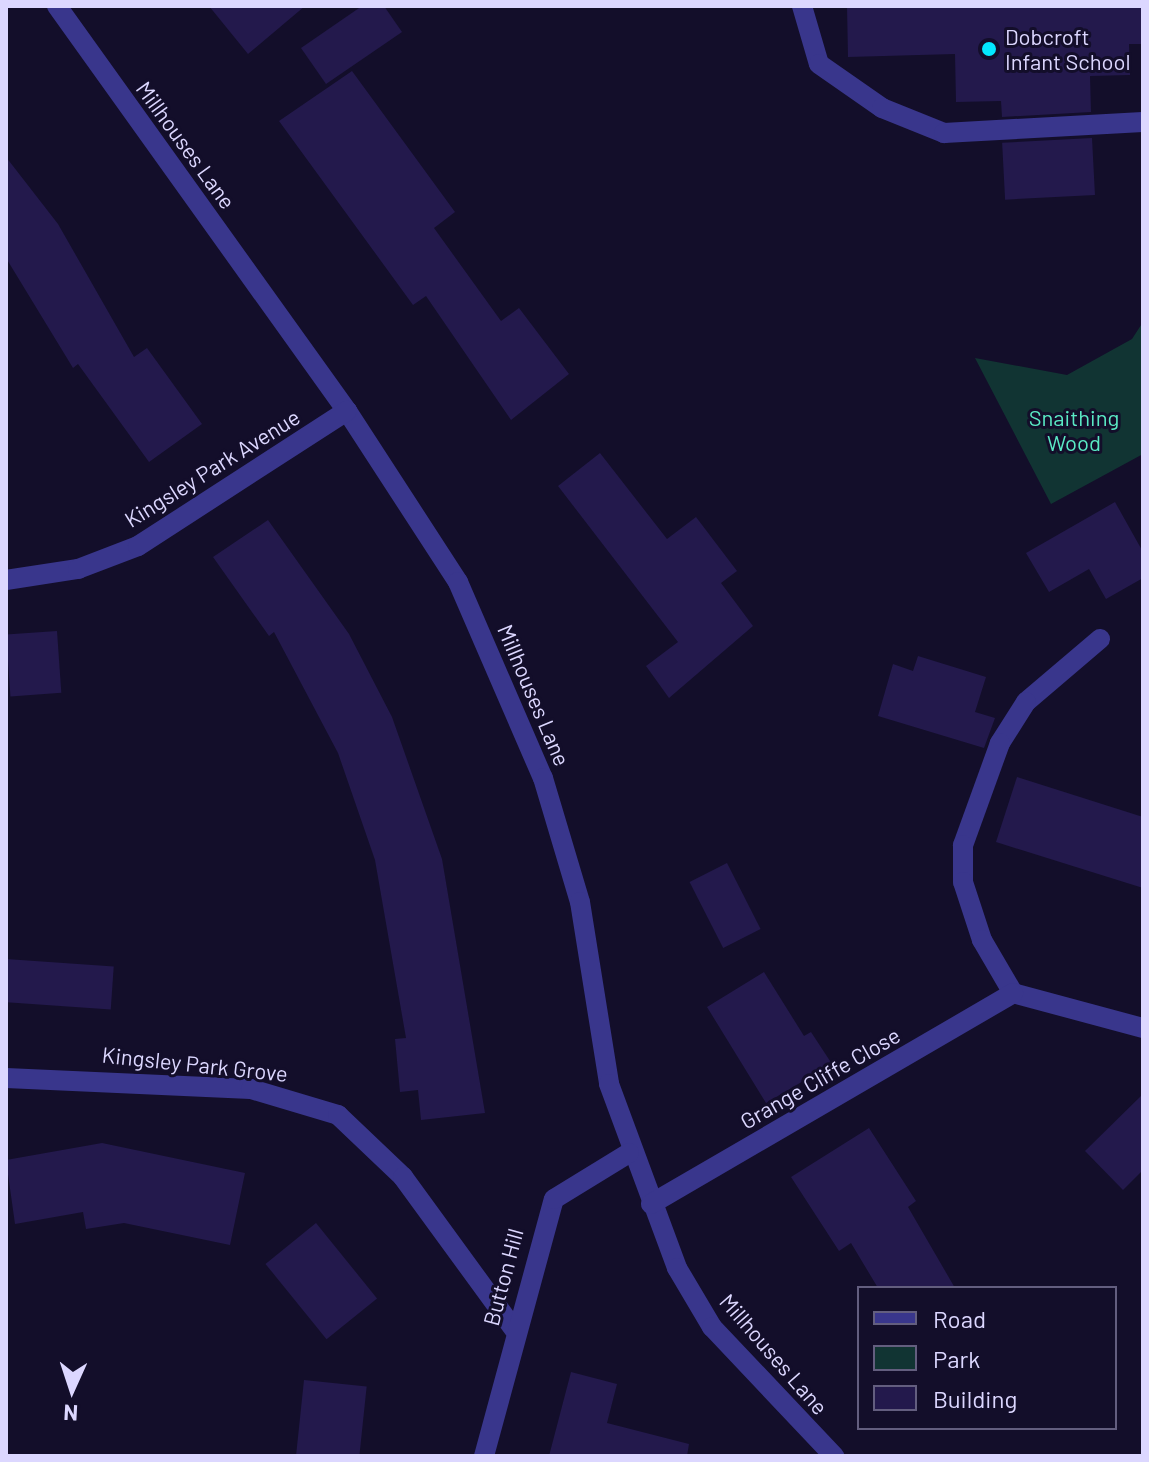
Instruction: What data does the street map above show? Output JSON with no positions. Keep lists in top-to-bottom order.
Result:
{
  "streets": {
    "street": [
      "Millhouses Lane",
      "Kingsley Park Avenue",
      "Kingsley Park Grove",
      "Grange Cliffe Close",
      "Button Hill"
    ]
  },
  "crossings": [
    ["Millhouses Lane", "Kingsley Park Avenue"],
    ["Millhouses Lane", "Grange Cliffe Close"],
    ["Millhouses Lane", "Button Hill"],
    ["Kingsley Park Grove", "Button Hill"]
  ],
  "parks": ["Snaithing Wood"],
  "places": ["Dobcroft Infant School"],
  "legend": ["Road", "Park", "Building"],
  "north": "bottom"
}
